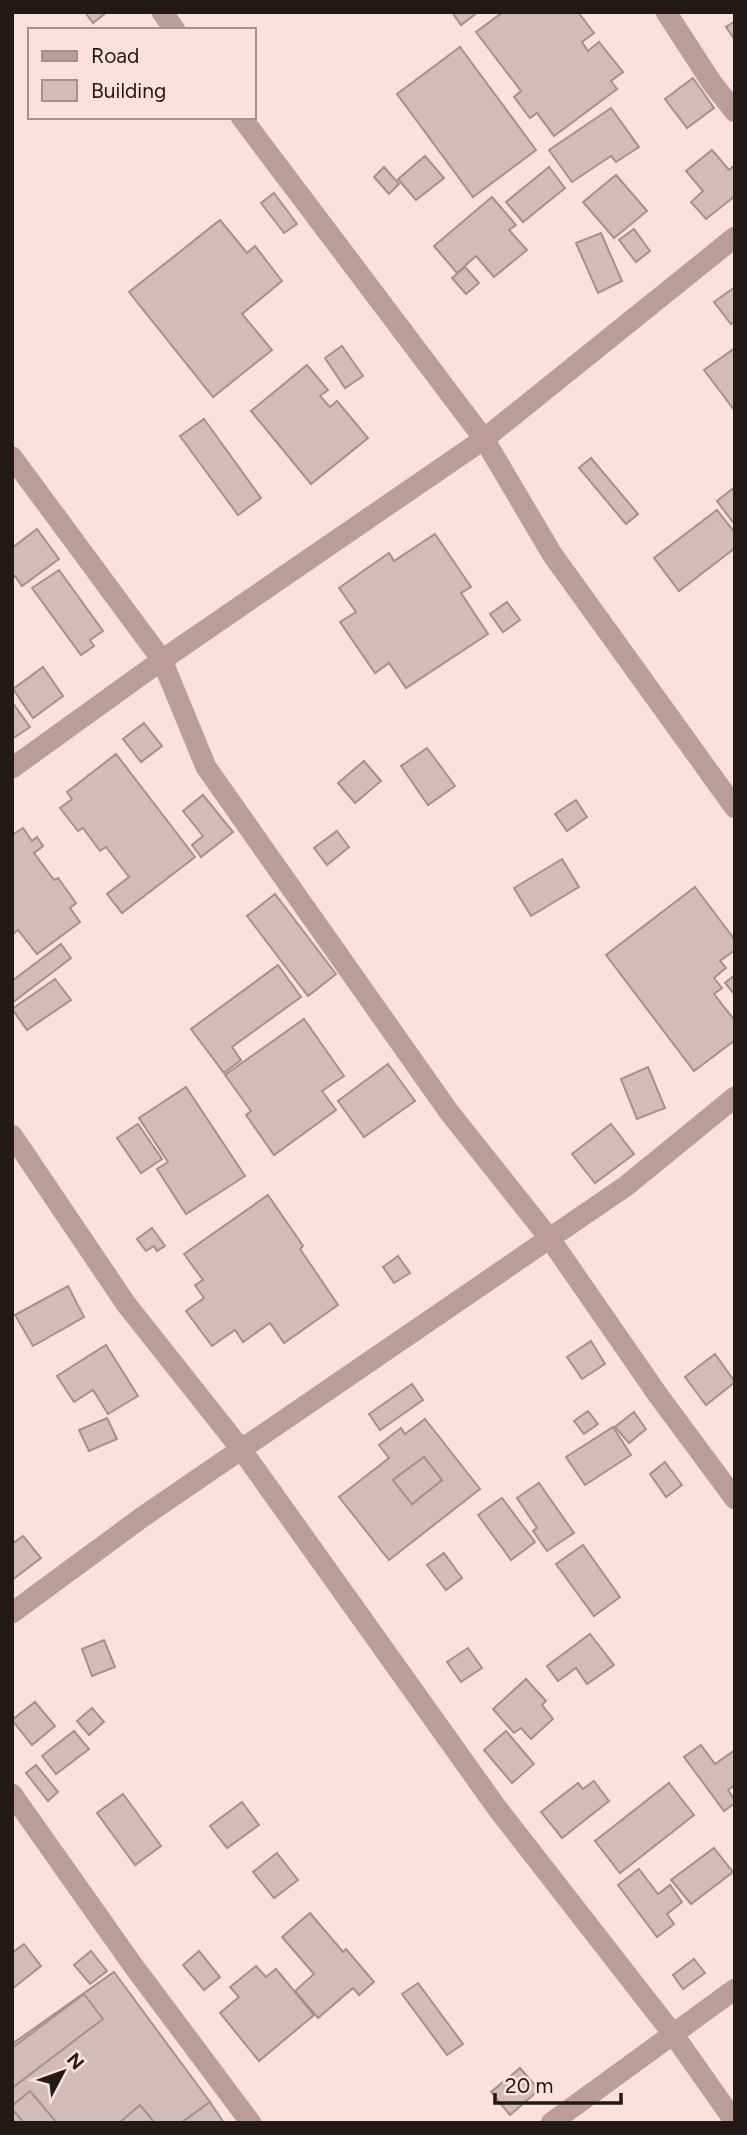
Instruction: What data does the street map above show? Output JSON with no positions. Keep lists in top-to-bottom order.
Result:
{
  "legend": ["Road", "Building"],
  "scale_bar": "20 m",
  "north": "top right"
}
